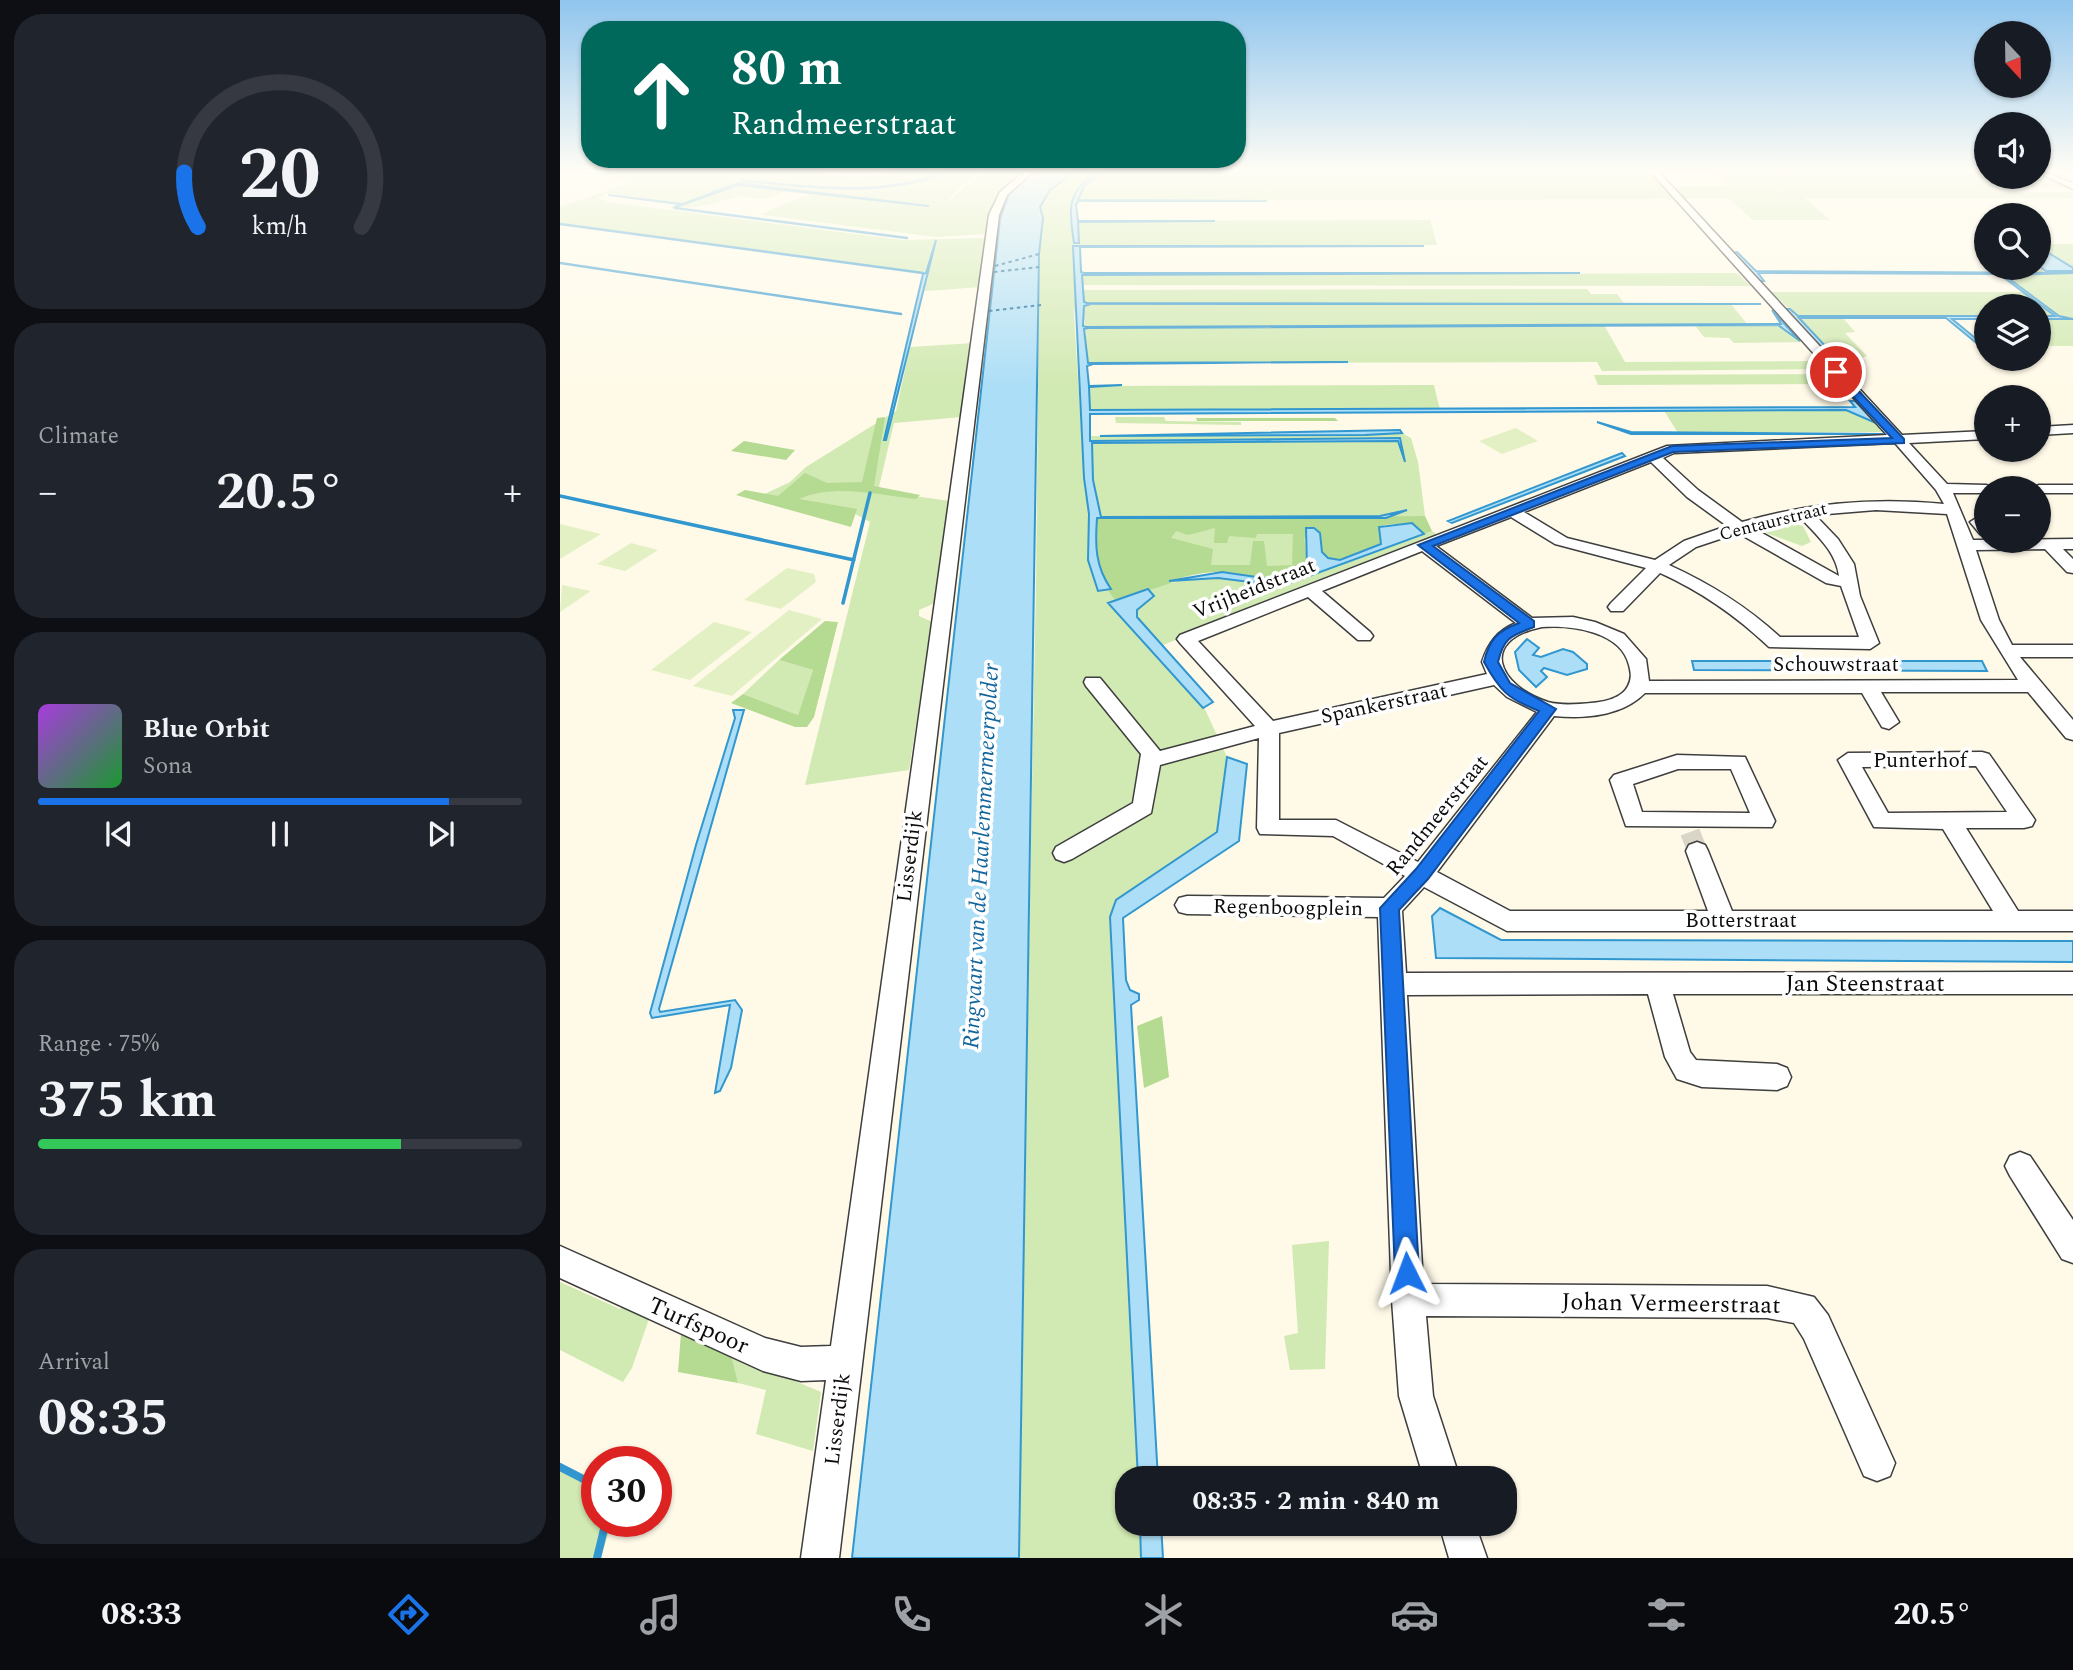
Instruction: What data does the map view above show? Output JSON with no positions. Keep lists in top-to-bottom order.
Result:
{
  "streets": {
    "street": [
      "Centaurstraat",
      "Vrijheidstraat",
      "Schouwstraat",
      "Spankerstraat",
      "Punterhof",
      "Randmeerstraat",
      "Lisserdijk",
      "Regenboogplein",
      "Botterstraat",
      "Jan Steenstraat",
      "Johan Vermeerstraat",
      "Turfspoor"
    ]
  },
  "crossings": [
    ["Centaurstraat", "Schouwstraat"],
    ["Centaurstraat", "Spankerstraat"],
    ["Centaurstraat", "Randmeerstraat"],
    ["Vrijheidstraat", "Spankerstraat"],
    ["Schouwstraat", "Spankerstraat"],
    ["Schouwstraat", "Randmeerstraat"],
    ["Spankerstraat", "Randmeerstraat"],
    ["Randmeerstraat", "Regenboogplein"],
    ["Randmeerstraat", "Botterstraat"],
    ["Randmeerstraat", "Jan Steenstraat"],
    ["Randmeerstraat", "Johan Vermeerstraat"],
    ["Lisserdijk", "Turfspoor"]
  ],
  "water": ["Ringvaart van de Haarlemmermeerpolder"],
  "north": "bottom",
  "page": {
    "map_buttons": ["+", "−"],
    "turn": ["80 m", "Randmeerstraat"],
    "tile": [
      "Climate",
      ["Range · 75%", "375 km"],
      ["Arrival", "08:35"]
    ],
    "heat": ["−", "20.5°", "+"],
    "song": ["Blue Orbit", "Sona"],
    "limit": "30",
    "trip": "08:35 · 2 min · 840 m",
    "tabs": ["08:33", "20.5°"],
    "gauge": ["20", "km/h"]
  }
}
